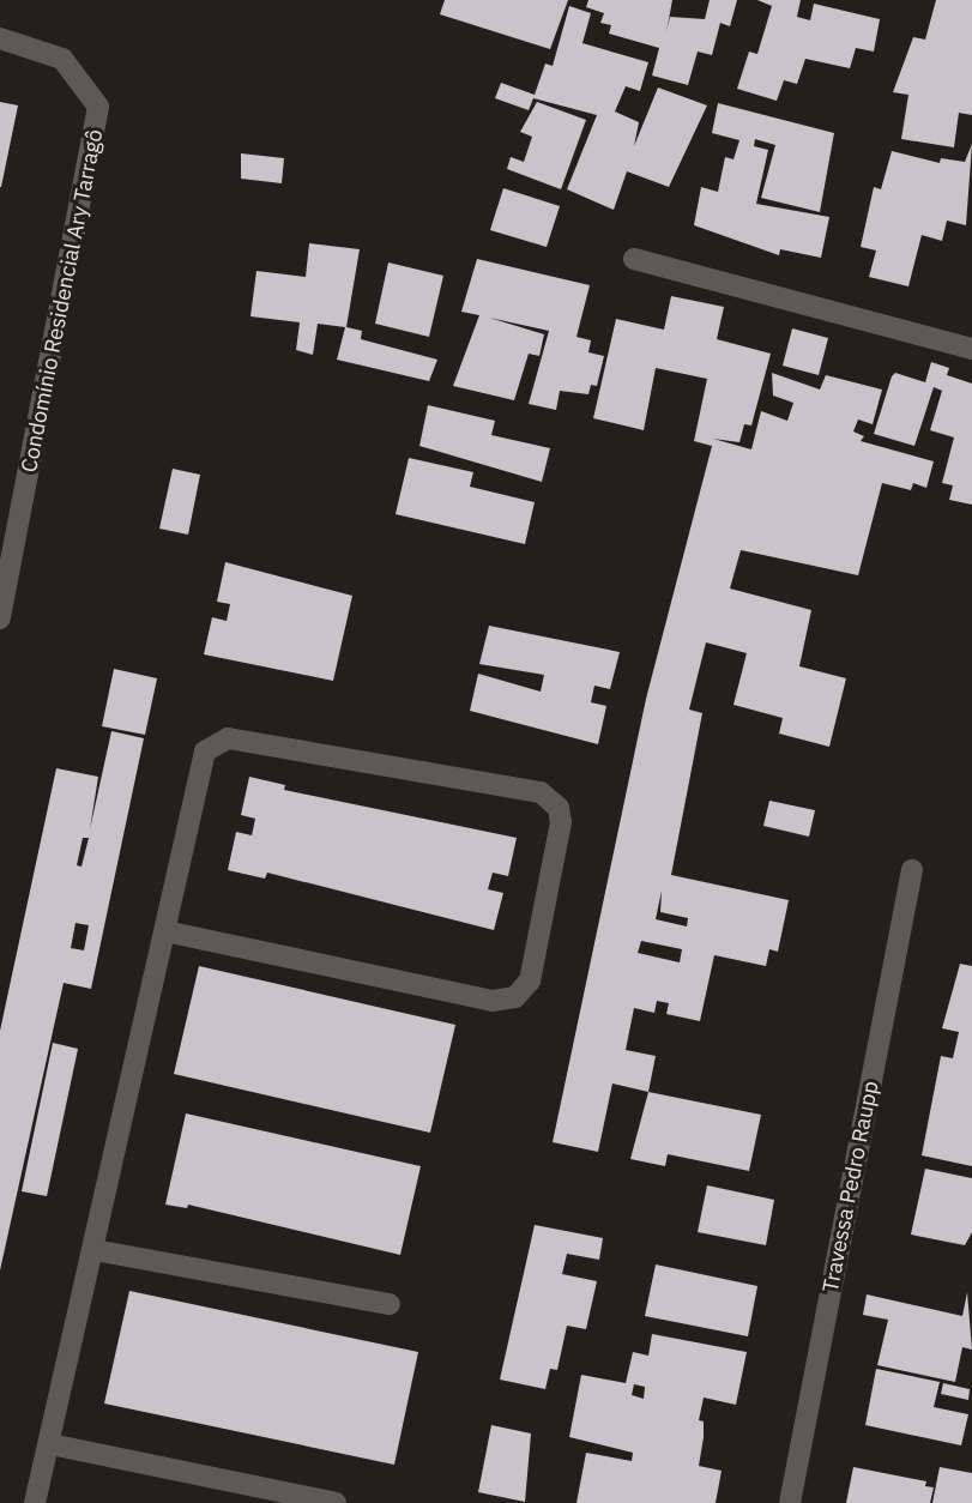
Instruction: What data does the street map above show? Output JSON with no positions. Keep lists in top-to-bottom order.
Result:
{
  "streets": {
    "street": ["Condomínio Residencial Ary Tarragô", "Travessa Pedro Raupp"]
  }
}
